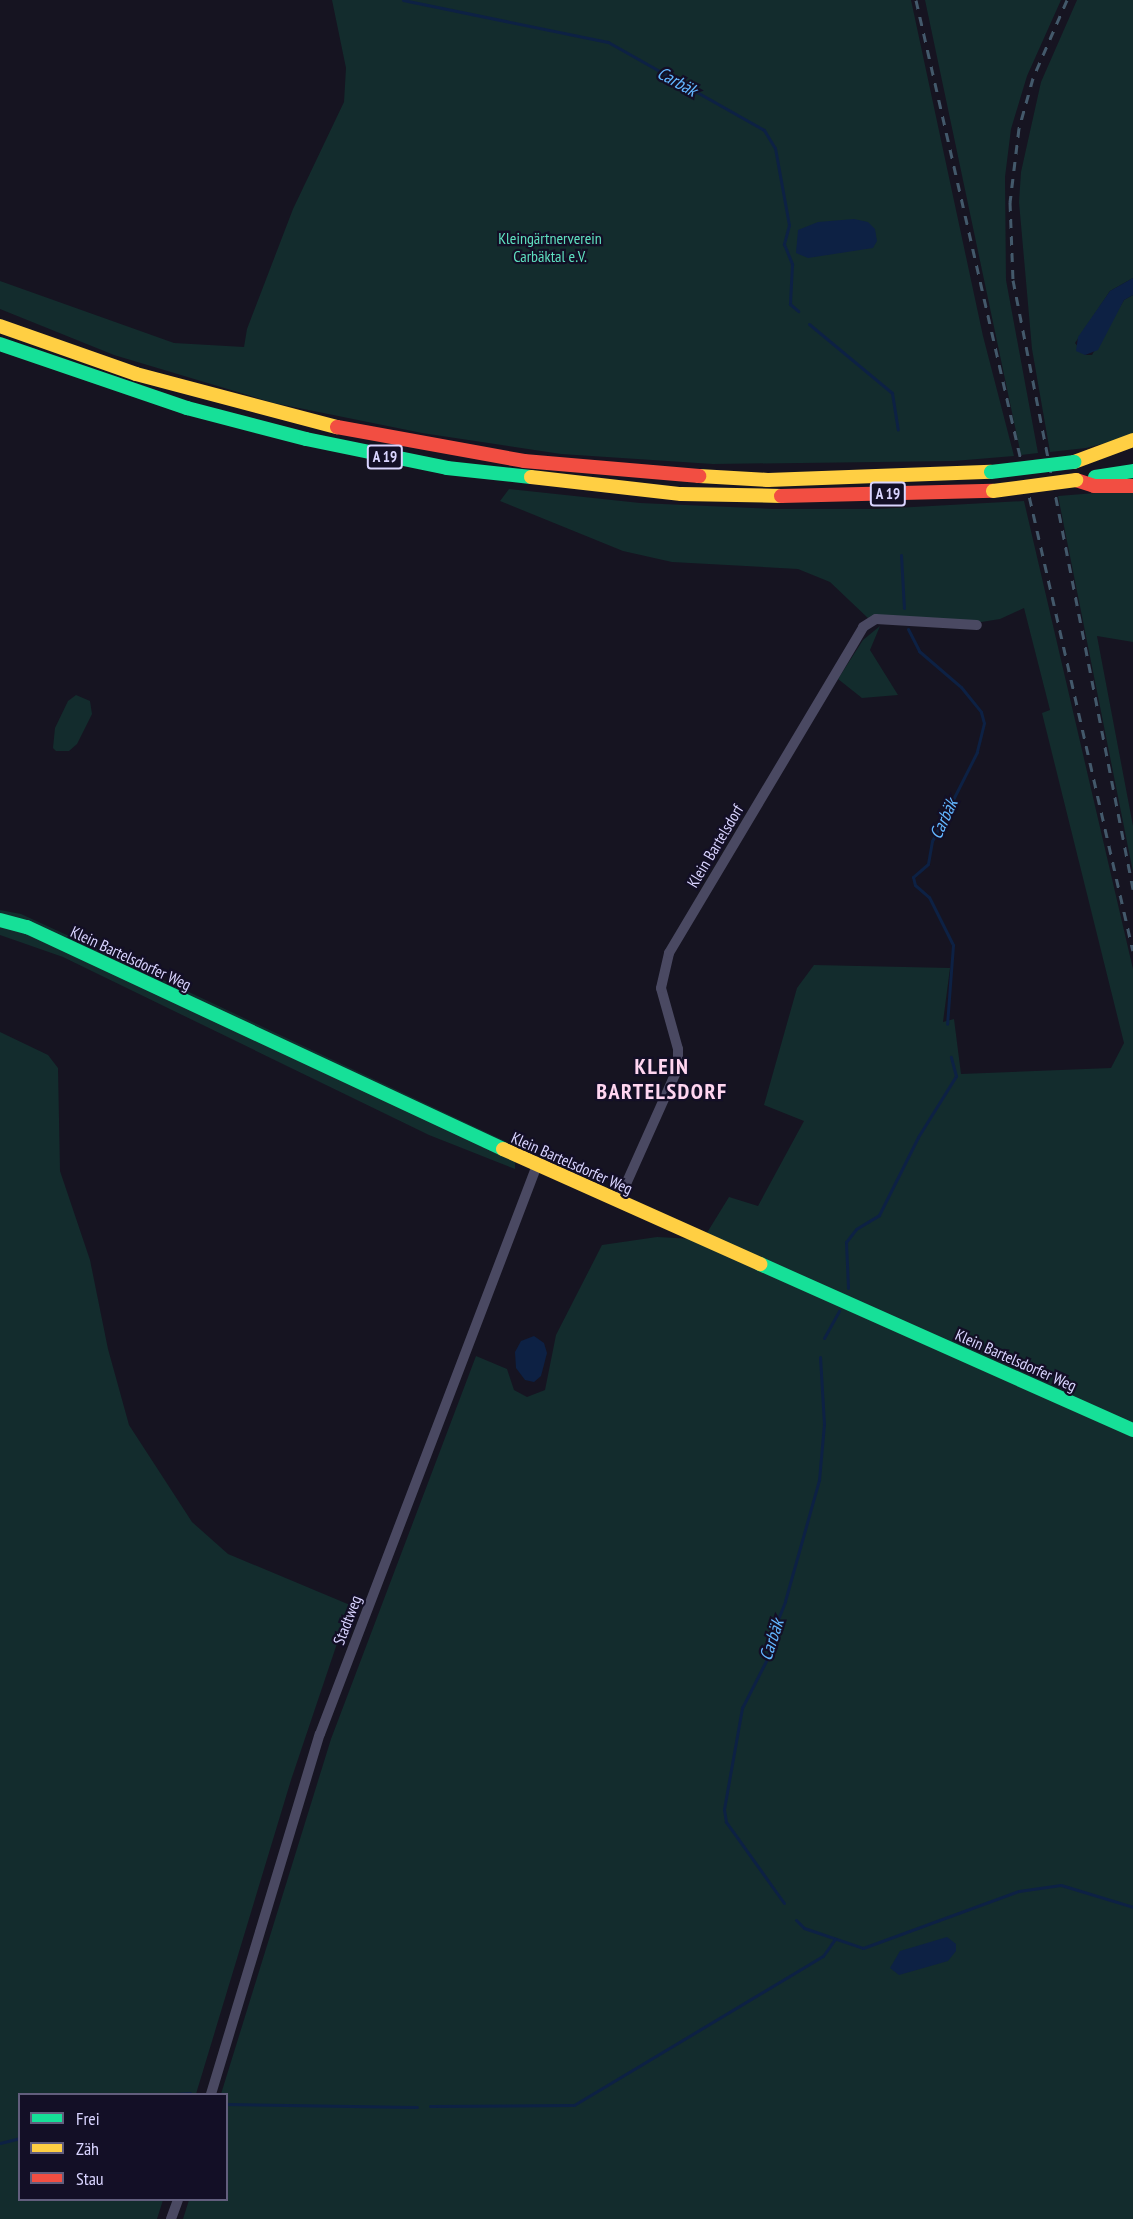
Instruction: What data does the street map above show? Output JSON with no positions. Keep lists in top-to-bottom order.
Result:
{
  "streets": {
    "main road": ["A 19", "Klein Bartelsdorfer Weg"],
    "street": ["Klein Bartelsdorf", "Stadtweg"]
  },
  "crossings": [
    ["Klein Bartelsdorf", "Klein Bartelsdorfer Weg"],
    ["Klein Bartelsdorfer Weg", "Stadtweg"]
  ],
  "districts": ["KLEIN BARTELSDORF"],
  "water": ["Carbäk"],
  "parks": ["Kleingärtnerverein Carbäktal e.V."],
  "legend": ["Frei", "Zäh", "Stau"]
}
